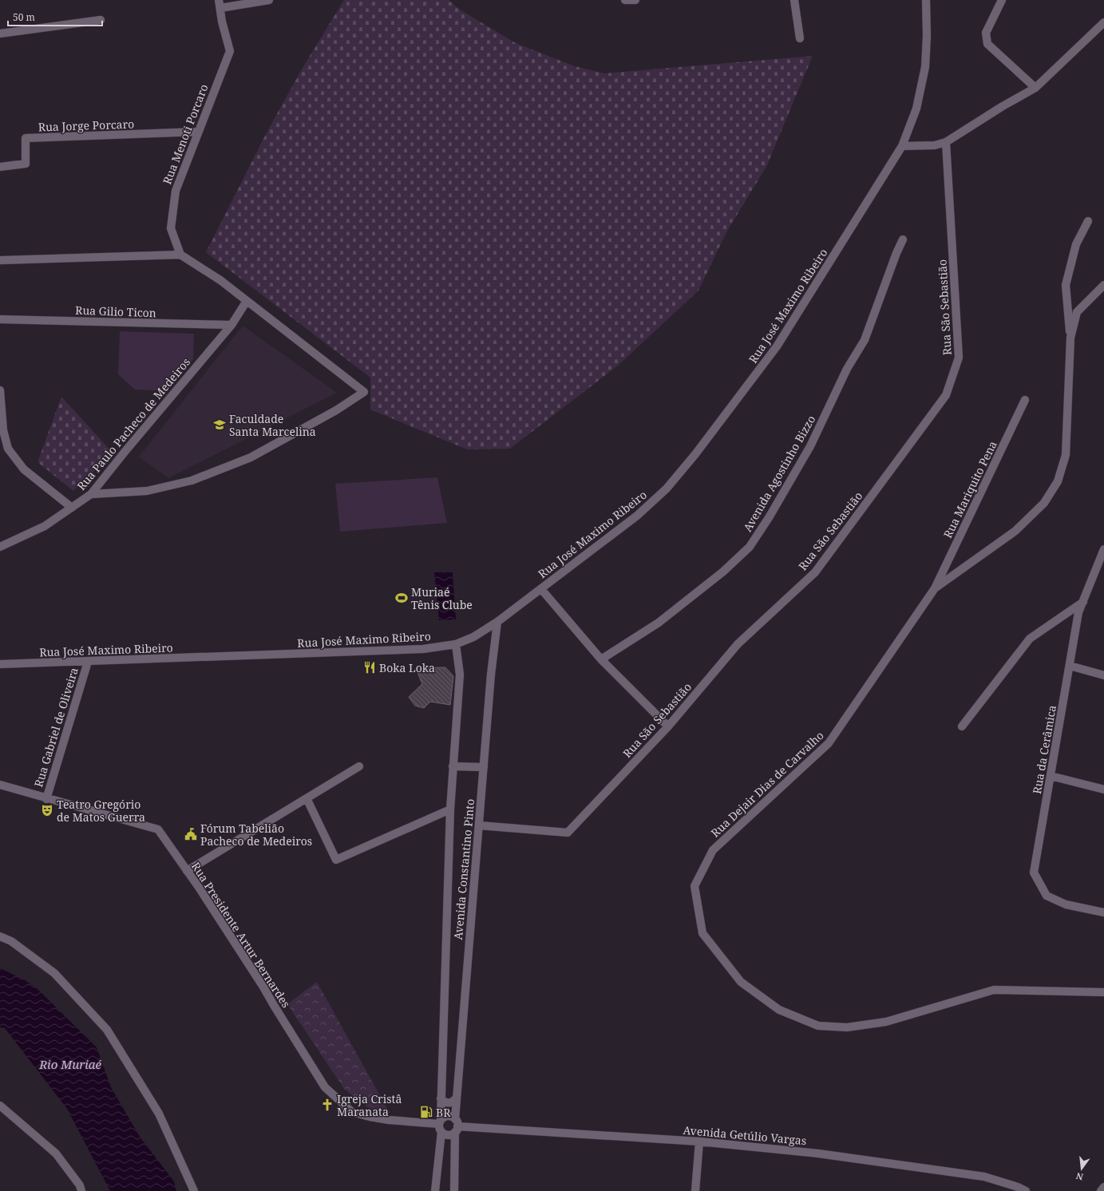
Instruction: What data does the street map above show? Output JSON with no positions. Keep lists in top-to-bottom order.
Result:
{
  "streets": {
    "street": [
      "Rua Jorge Porcaro",
      "Rua Menoti Porcaro",
      "Rua José Maximo Ribeiro",
      "Rua São Sebastião",
      "Rua Gilio Ticon",
      "Rua Paulo Pacheco de Medeiros",
      "Avenida Agostinho Bizzo",
      "Rua Mariquito Pena",
      "Rua Gabriel de Oliveira",
      "Rua da Cerâmica",
      "Rua Dejair Dias de Carvalho",
      "Avenida Constantino Pinto",
      "Rua Presidente Artur Bernardes",
      "Avenida Getúlio Vargas"
    ]
  },
  "crossings": [
    ["Rua Jorge Porcaro", "Rua Menoti Porcaro"],
    ["Rua José Maximo Ribeiro", "Rua Gabriel de Oliveira"],
    ["Rua José Maximo Ribeiro", "Avenida Constantino Pinto"],
    ["Rua São Sebastião", "Avenida Constantino Pinto"],
    ["Rua Gilio Ticon", "Rua Paulo Pacheco de Medeiros"],
    ["Rua Mariquito Pena", "Rua Dejair Dias de Carvalho"],
    ["Rua Gabriel de Oliveira", "Rua Presidente Artur Bernardes"],
    ["Avenida Constantino Pinto", "Rua Presidente Artur Bernardes"],
    ["Avenida Constantino Pinto", "Avenida Getúlio Vargas"],
    ["Rua Presidente Artur Bernardes", "Avenida Getúlio Vargas"]
  ],
  "water": ["Rio Muriaé"],
  "places": {
    "school or university": ["Faculdade Santa Marcelina"],
    "sports": ["Muriaé Tênis Clube"],
    "restaurant": ["Boka Loka"],
    "theatre": ["Teatro Gregório de Matos Guerra"],
    "public building": ["Fórum Tabelião Pacheco de Medeiros"],
    "church": ["Igreja Cristâ Maranata"],
    "fuel station": ["BR"]
  },
  "scale_bar": "50 m",
  "north": "bottom"
}
